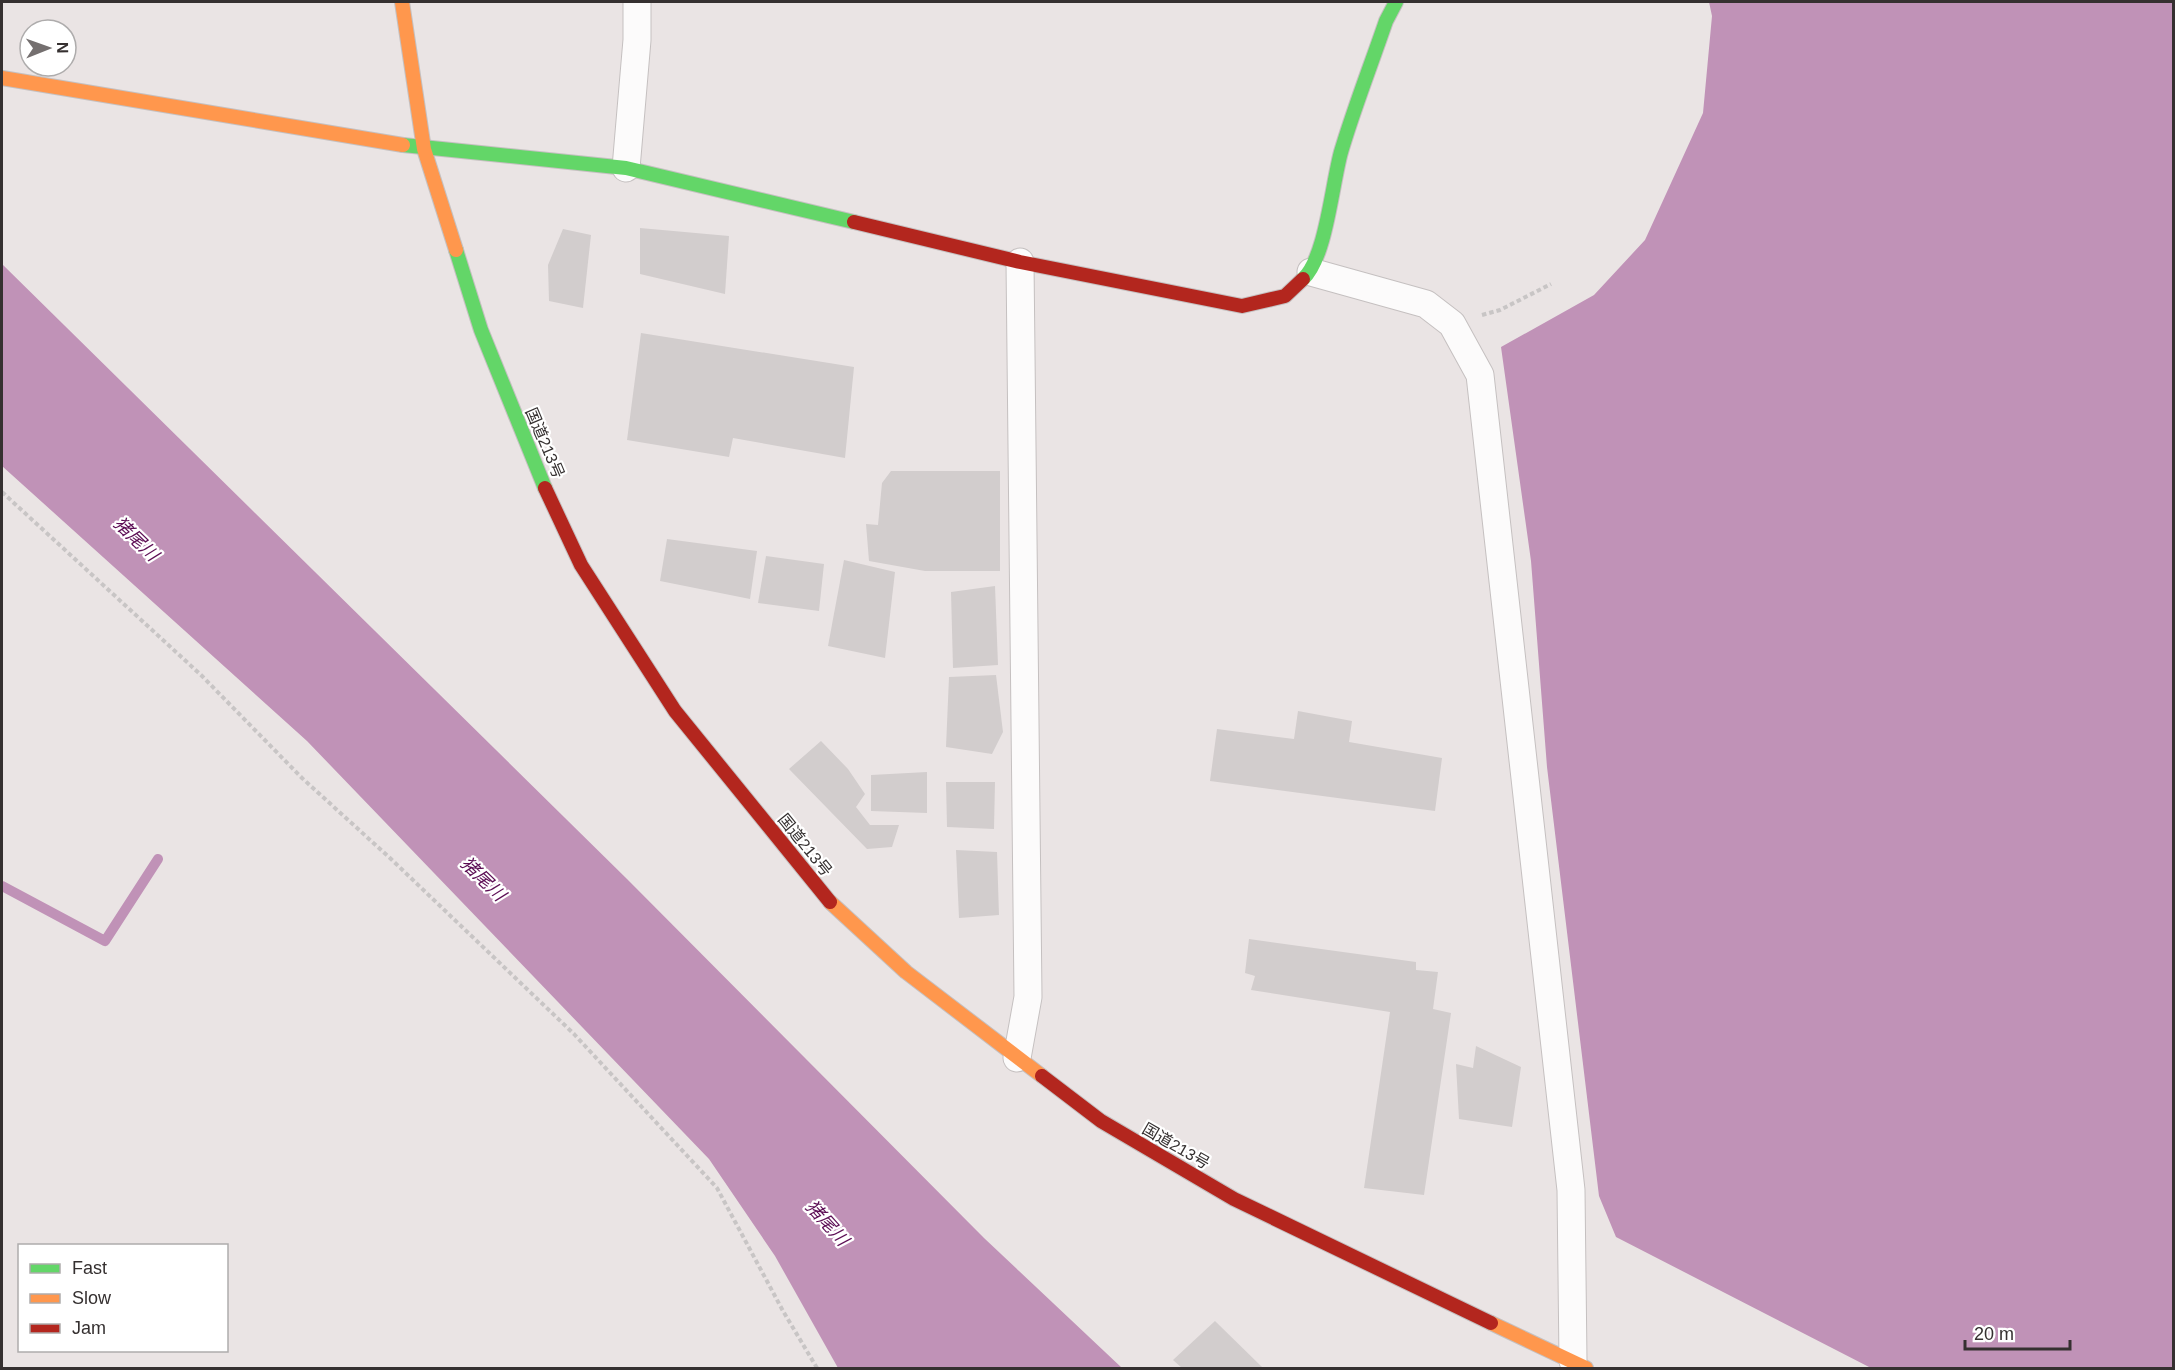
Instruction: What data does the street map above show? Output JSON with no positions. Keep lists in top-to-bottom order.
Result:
{
  "streets": {
    "main road": ["国道213号"]
  },
  "water": ["猪尾川"],
  "legend": ["Fast", "Slow", "Jam"],
  "scale_bar": "20 m",
  "north": "right"
}
